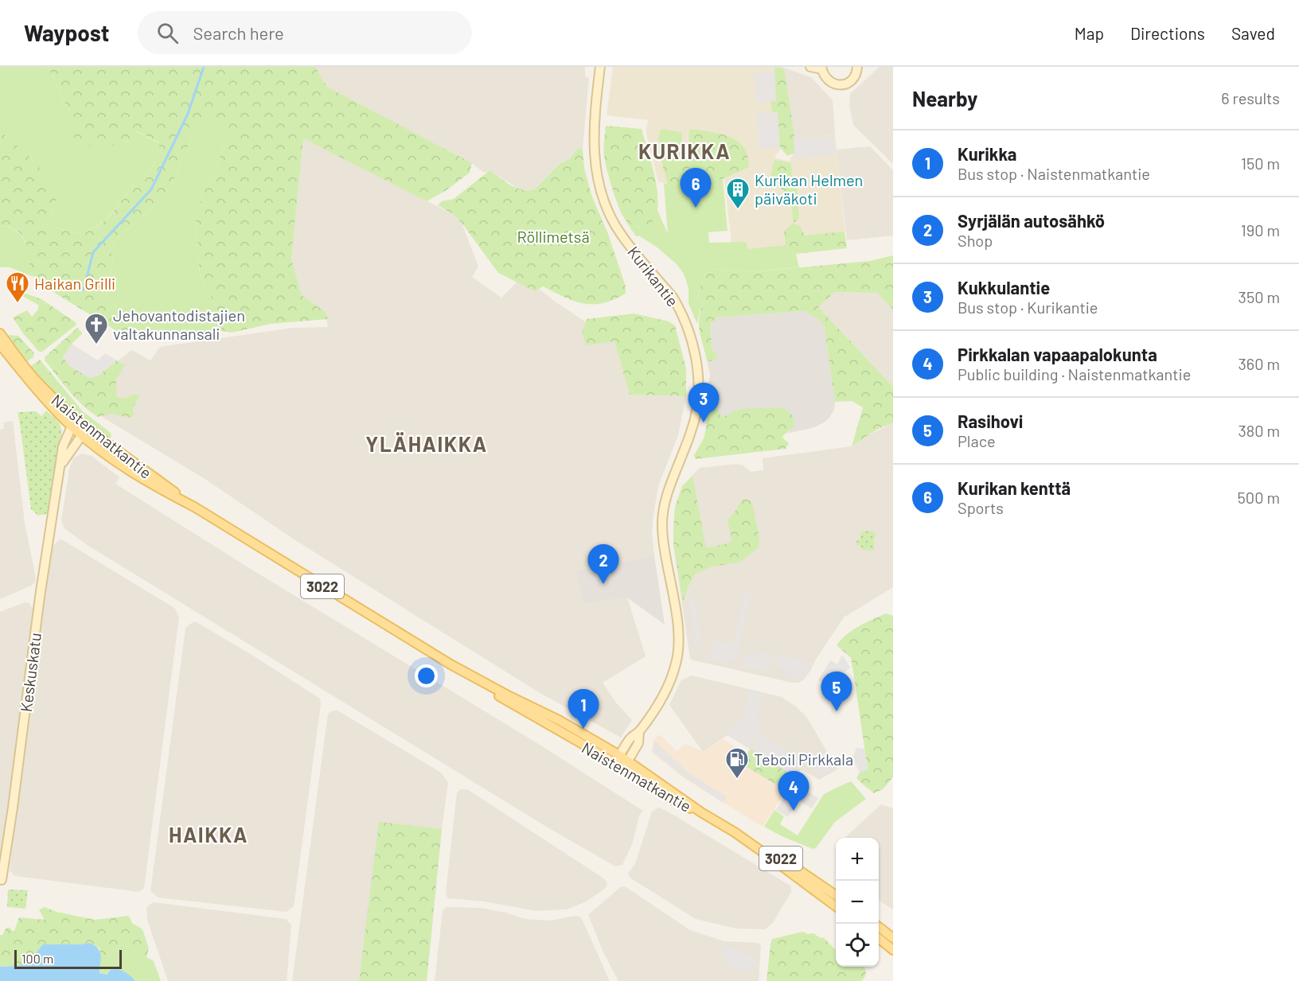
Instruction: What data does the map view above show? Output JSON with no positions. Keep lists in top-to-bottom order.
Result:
{
  "streets": {
    "main road": [
      "Kurikantie",
      "Naistenmatkantie",
      "3022",
      "Keskuskatu"
    ]
  },
  "crossings": [
    ["Kurikantie", "Naistenmatkantie"],
    ["Naistenmatkantie", "Keskuskatu"]
  ],
  "districts": ["KURIKKA", "YLÄHAIKKA", "HAIKKA"],
  "parks": ["Röllimetsä"],
  "places": {
    "building": ["Kurikan Helmen päiväkoti"],
    "restaurant": ["Haikan Grilli"],
    "church": ["Jehovantodistajien valtakunnansali"],
    "fuel station": ["Teboil Pirkkala"]
  },
  "scale_bar": "100 m",
  "page": {
    "header": "Waypost",
    "search": "Search here",
    "nav": ["Map", "Directions", "Saved"],
    "heading": ["Nearby", "6 results"],
    "list": [
      {
        "mark": "1",
        "name": "Kurikka",
        "note": "Bus stop · Naistenmatkantie",
        "value": "150 m"
      },
      {
        "mark": "2",
        "name": "Syrjälän autosähkö",
        "note": "Shop",
        "value": "190 m"
      },
      {
        "mark": "3",
        "name": "Kukkulantie",
        "note": "Bus stop · Kurikantie",
        "value": "350 m"
      },
      {
        "mark": "4",
        "name": "Pirkkalan vapaapalokunta",
        "note": "Public building · Naistenmatkantie",
        "value": "360 m"
      },
      {
        "mark": "5",
        "name": "Rasihovi",
        "note": "Place",
        "value": "380 m"
      },
      {
        "mark": "6",
        "name": "Kurikan kenttä",
        "note": "Sports",
        "value": "500 m"
      }
    ],
    "pins": [
      "6",
      "3",
      "2",
      "5",
      "1",
      "4"
    ],
    "map_buttons": ["+", "−"],
    "scale": "100 m"
  }
}
